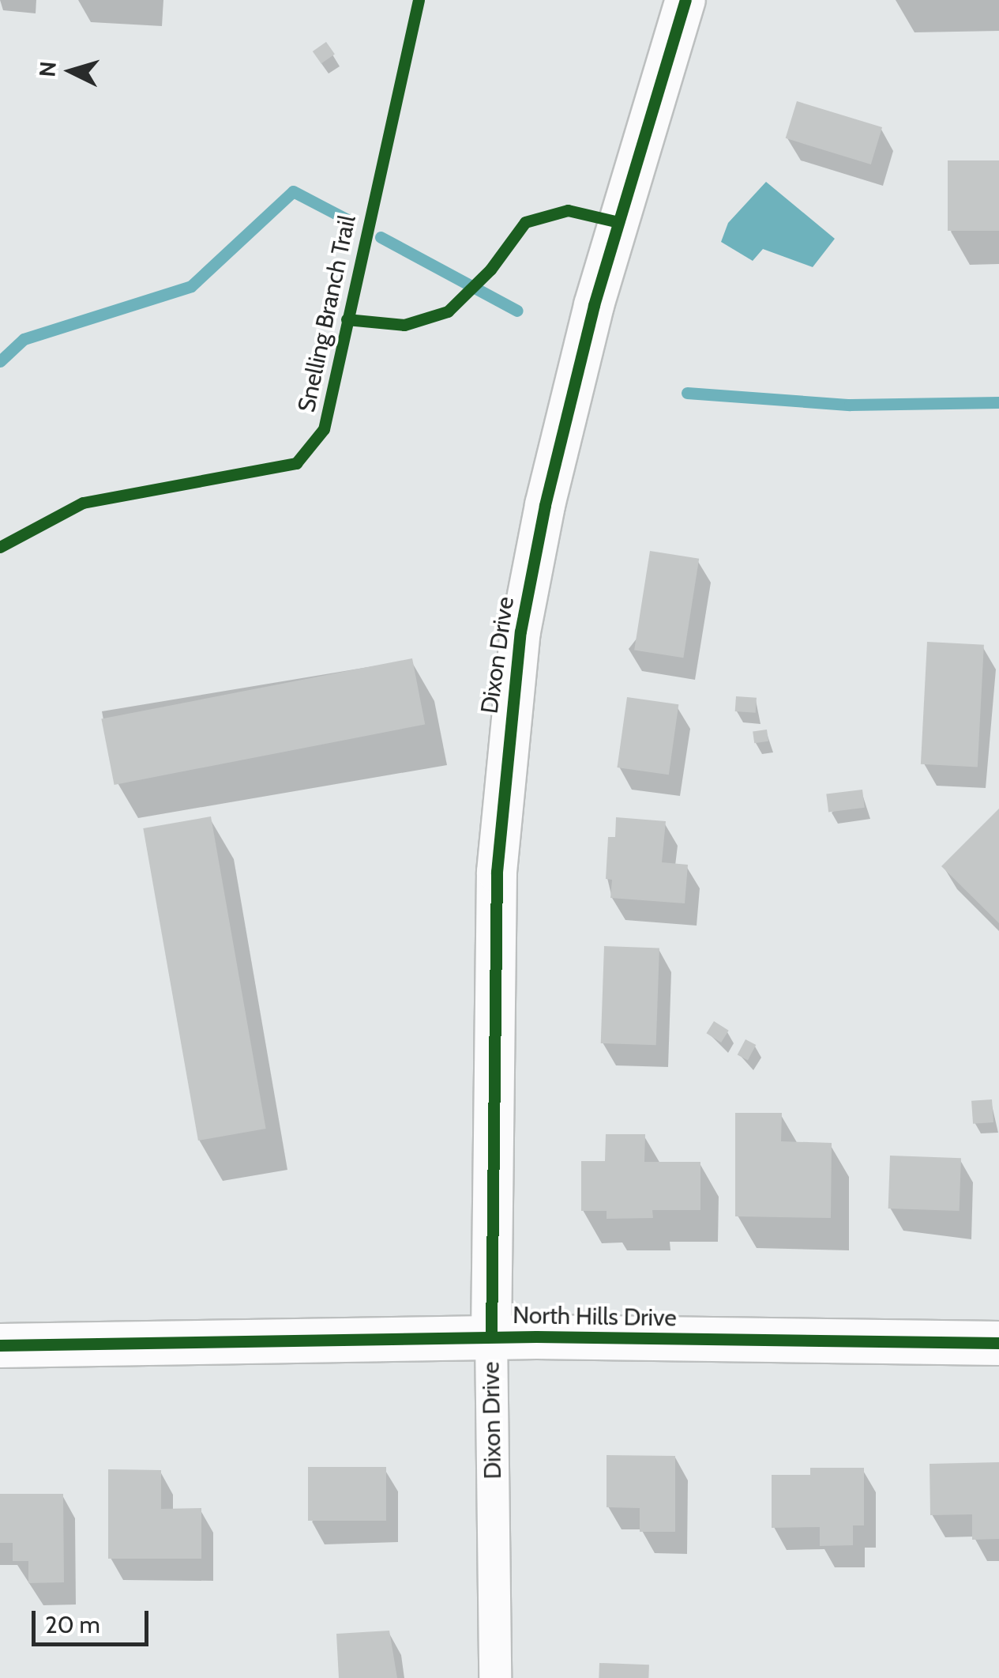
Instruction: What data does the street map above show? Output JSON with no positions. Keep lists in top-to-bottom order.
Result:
{
  "streets": {
    "main road": ["North Hills Drive"],
    "street": ["Dixon Drive"],
    "cycle path": ["Snelling Branch Trail"]
  },
  "crossings": [
    ["Dixon Drive", "North Hills Drive"]
  ],
  "scale_bar": "20 m",
  "north": "left"
}
